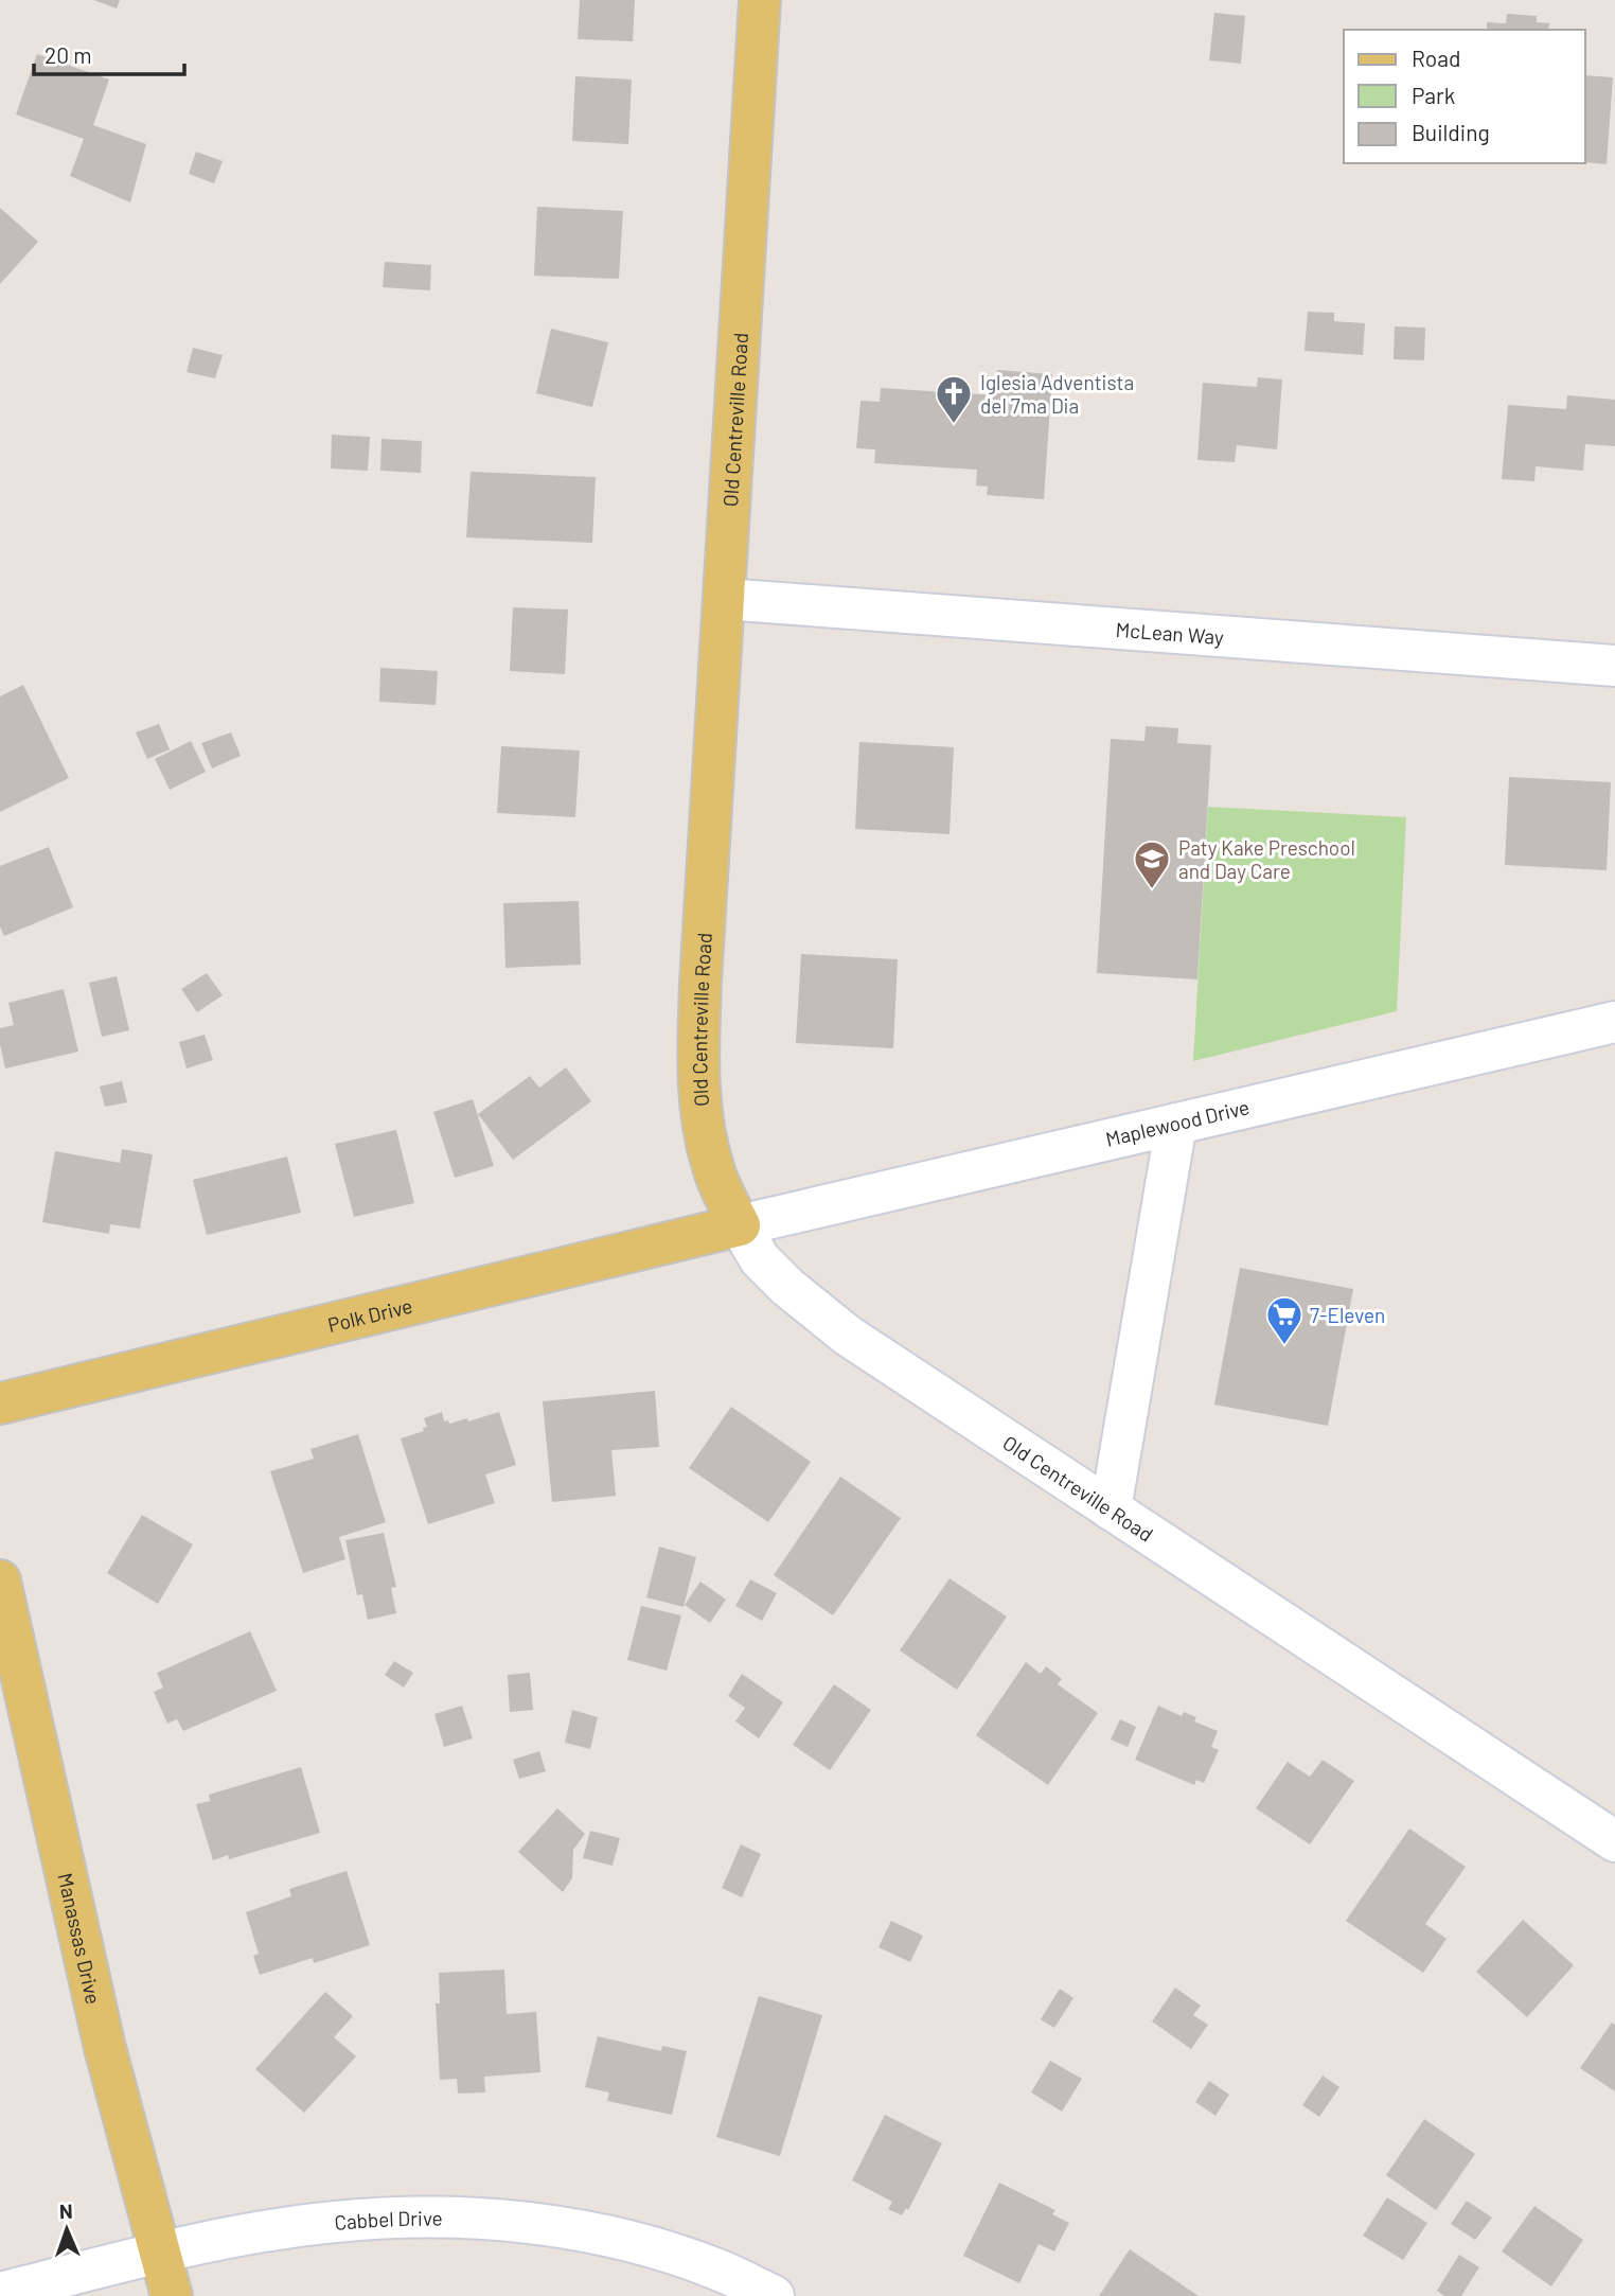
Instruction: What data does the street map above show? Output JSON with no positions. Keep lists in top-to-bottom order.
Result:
{
  "streets": {
    "main road": ["Old Centreville Road", "Polk Drive", "Manassas Drive"],
    "street": ["McLean Way", "Maplewood Drive", "Cabbel Drive"]
  },
  "crossings": [
    ["Old Centreville Road", "McLean Way"],
    ["Old Centreville Road", "Maplewood Drive"],
    ["Old Centreville Road", "Polk Drive"],
    ["Maplewood Drive", "Polk Drive"],
    ["Manassas Drive", "Cabbel Drive"]
  ],
  "places": {
    "church": ["Iglesia Adventista del 7ma Dia"],
    "school or university": ["Paty Kake Preschool and Day Care"],
    "supermarket": ["7-Eleven"]
  },
  "legend": ["Road", "Park", "Building"],
  "scale_bar": "20 m",
  "north": "top"
}
